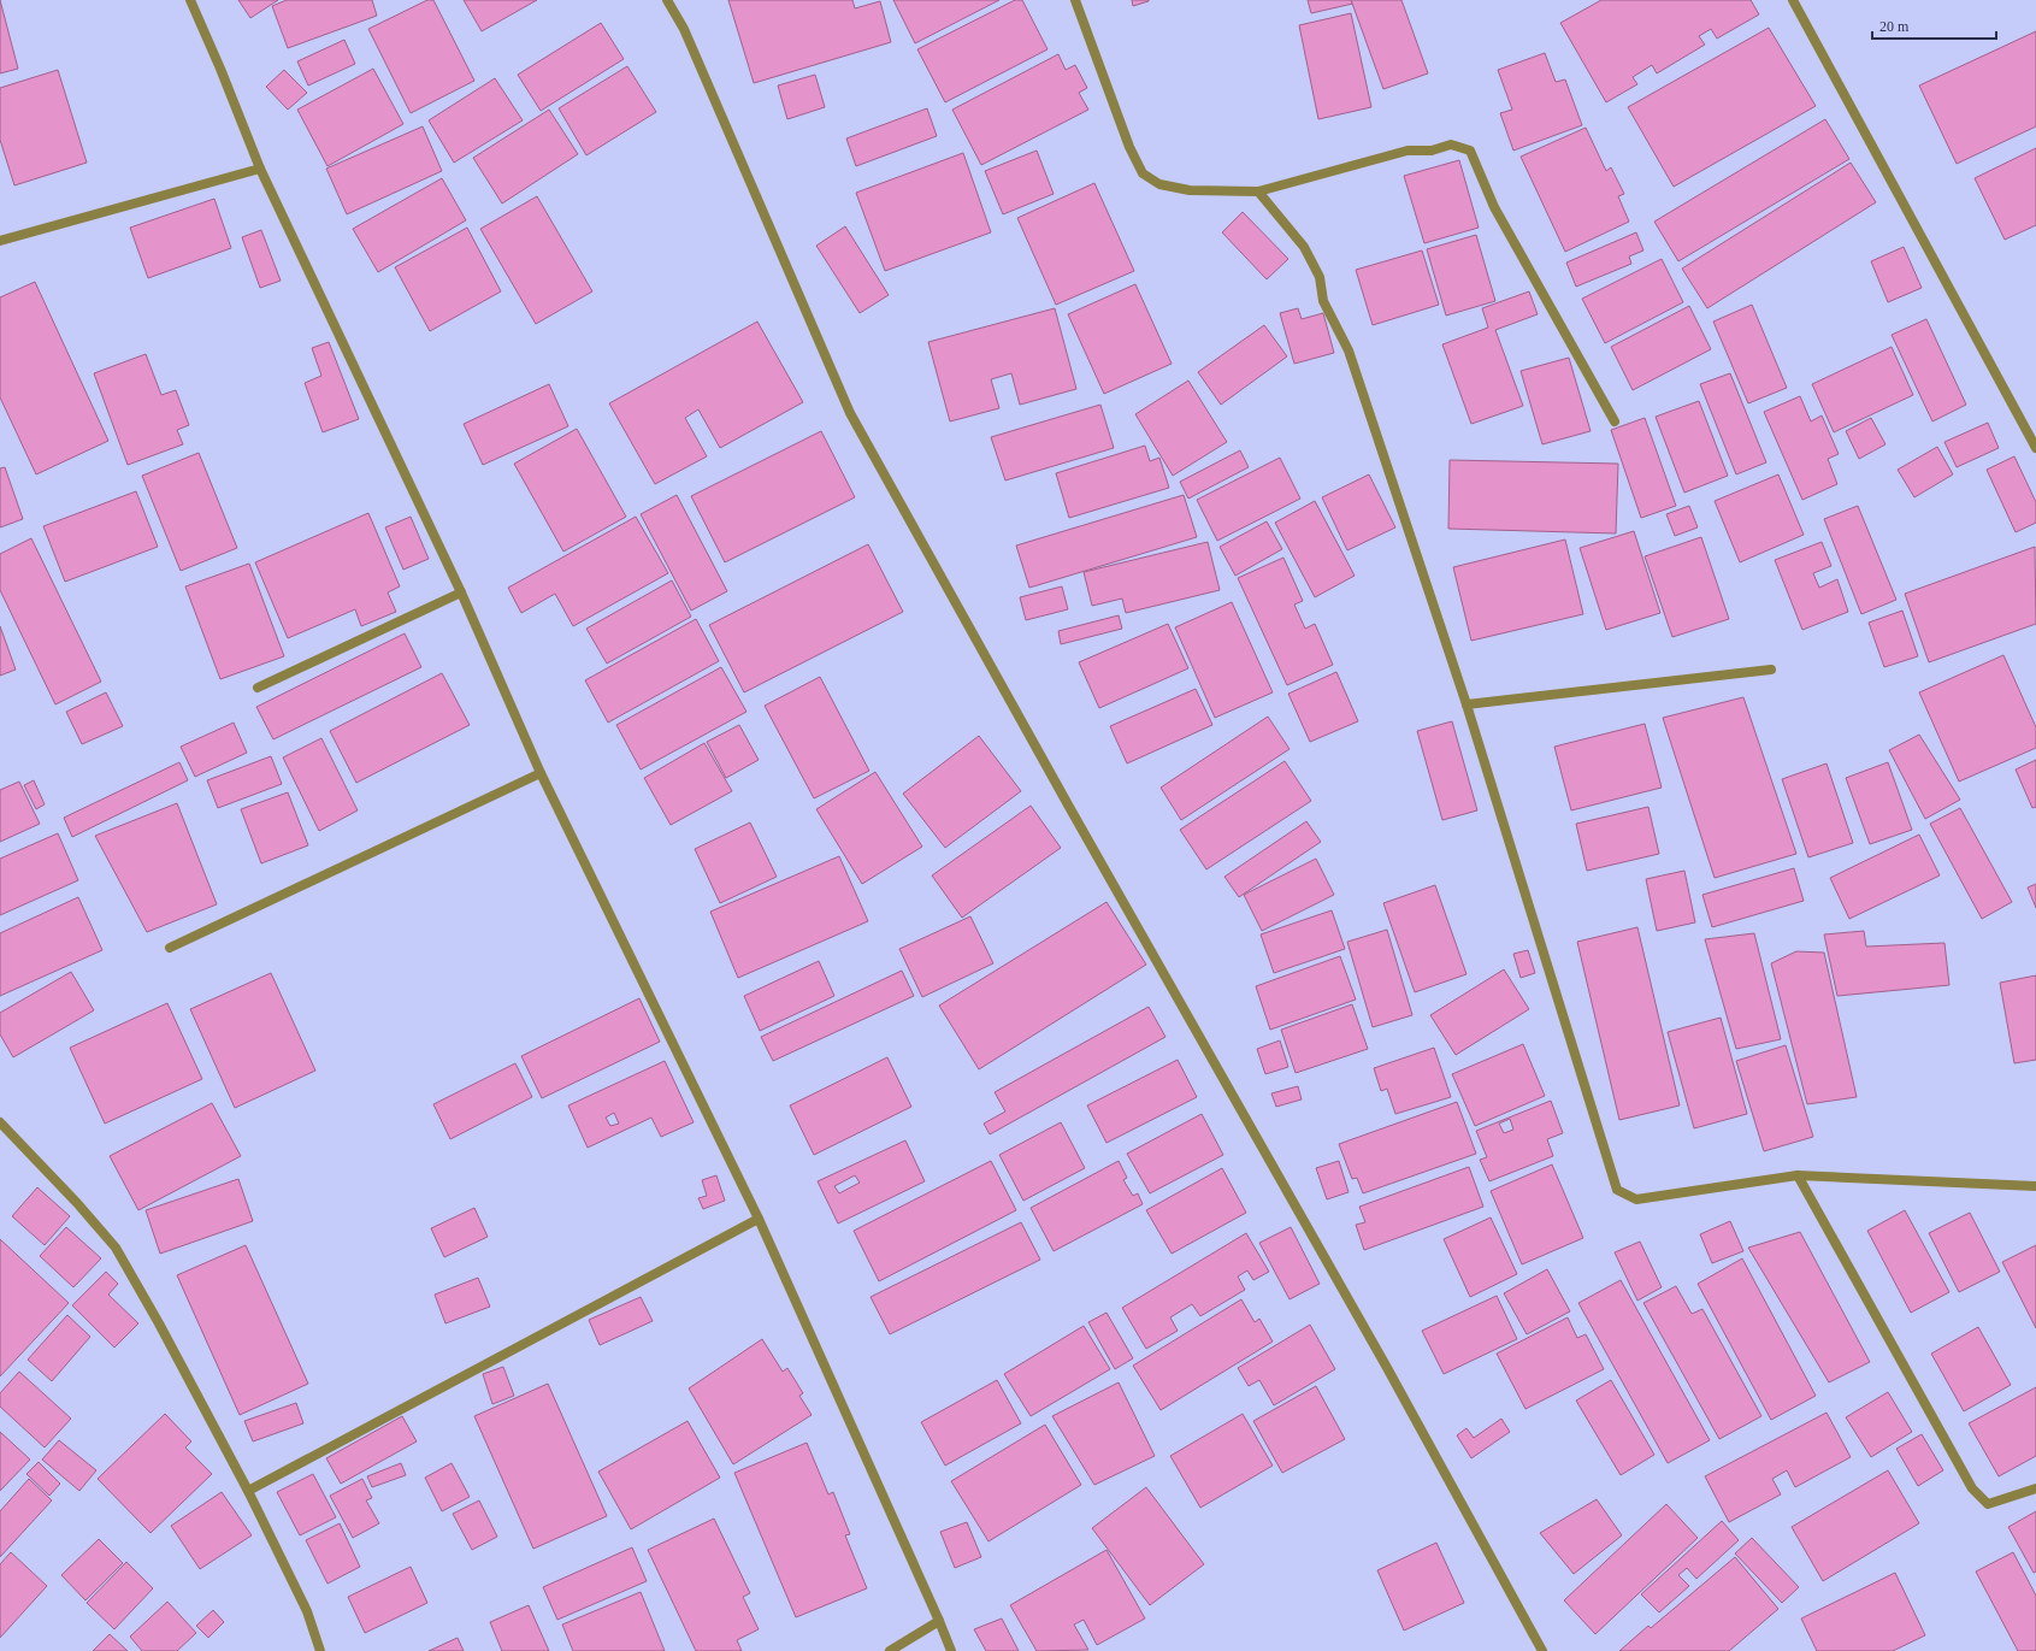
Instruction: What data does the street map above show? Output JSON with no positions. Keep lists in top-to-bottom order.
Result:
{
  "scale_bar": "20 m"
}
